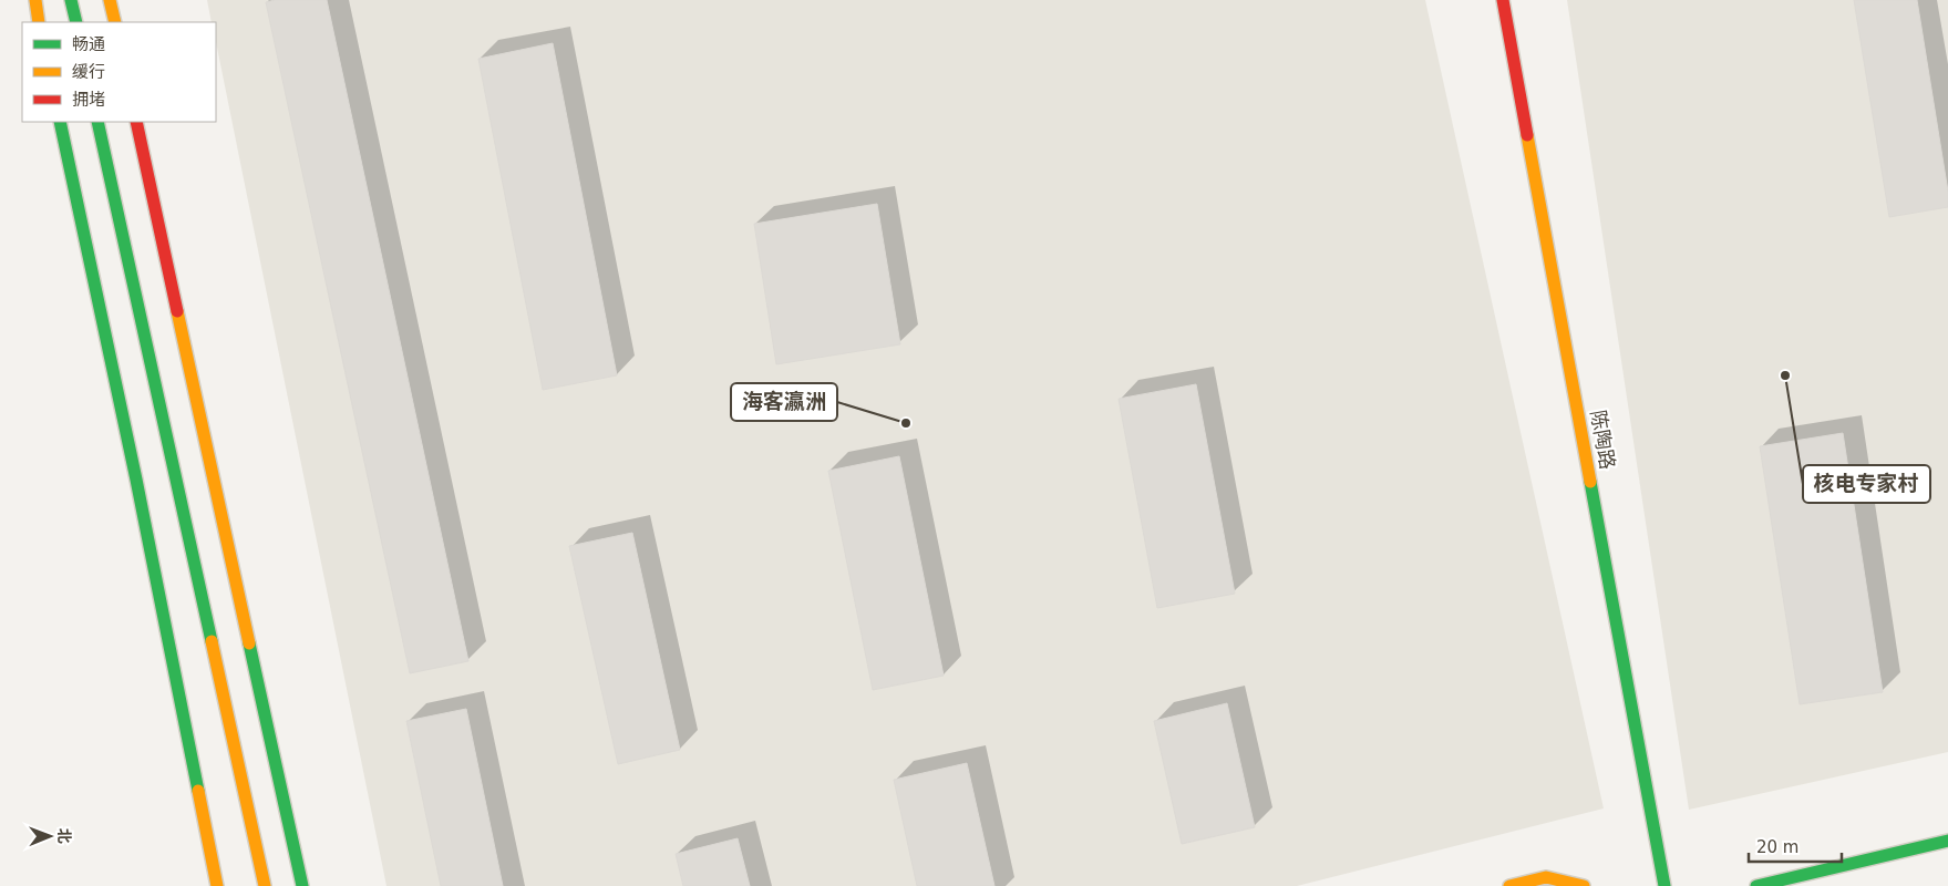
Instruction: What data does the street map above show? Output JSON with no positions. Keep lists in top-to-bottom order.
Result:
{
  "streets": {
    "street": ["陈陶路"]
  },
  "places": ["核电专家村", "海客瀛洲"],
  "legend": ["畅通", "缓行", "拥堵"],
  "scale_bar": "20 m",
  "north": "right"
}
